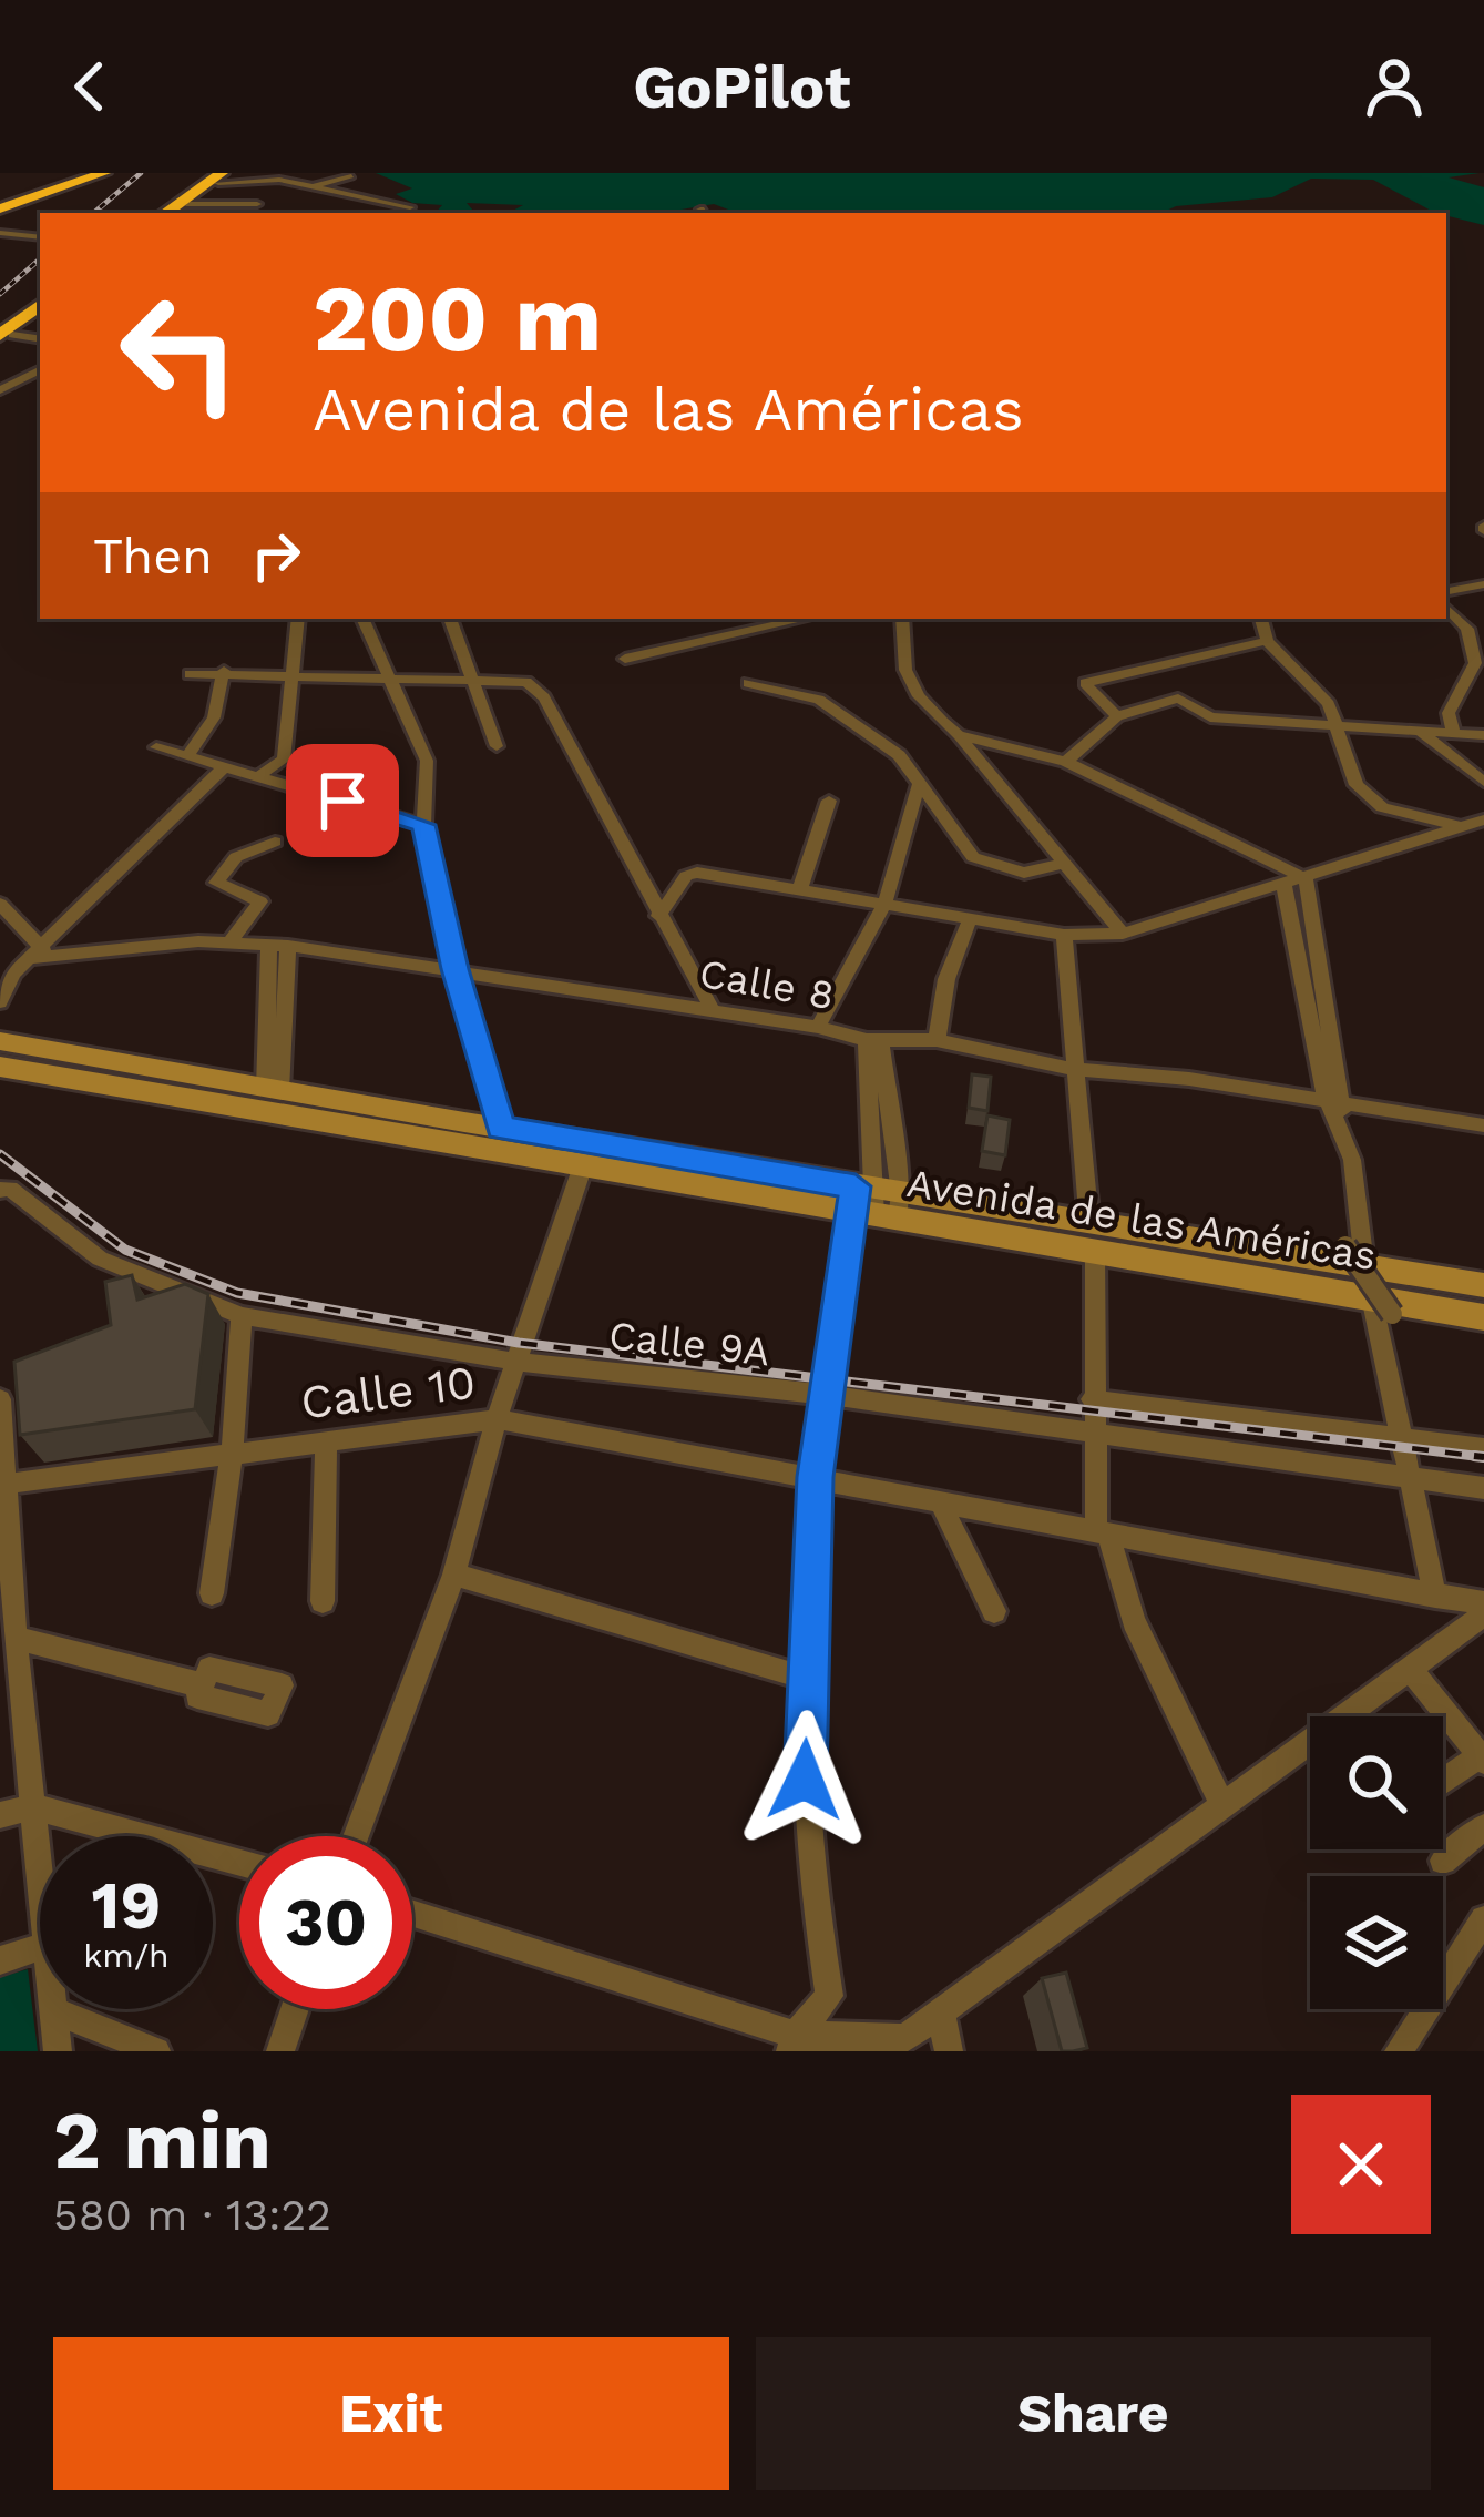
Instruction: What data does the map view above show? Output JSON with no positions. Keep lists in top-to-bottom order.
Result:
{
  "streets": {
    "main road": ["Avenida de las Américas"],
    "street": ["Calle 8", "Calle 9A", "Calle 10"]
  },
  "page": {
    "header": "GoPilot",
    "turn": ["200 m", "Avenida de las Américas"],
    "then": "Then",
    "speed": "19 km/h",
    "limit": "30",
    "heading": ["2 min", "580 m · 13:22"],
    "buttons": ["Exit", "Share"]
  }
}
